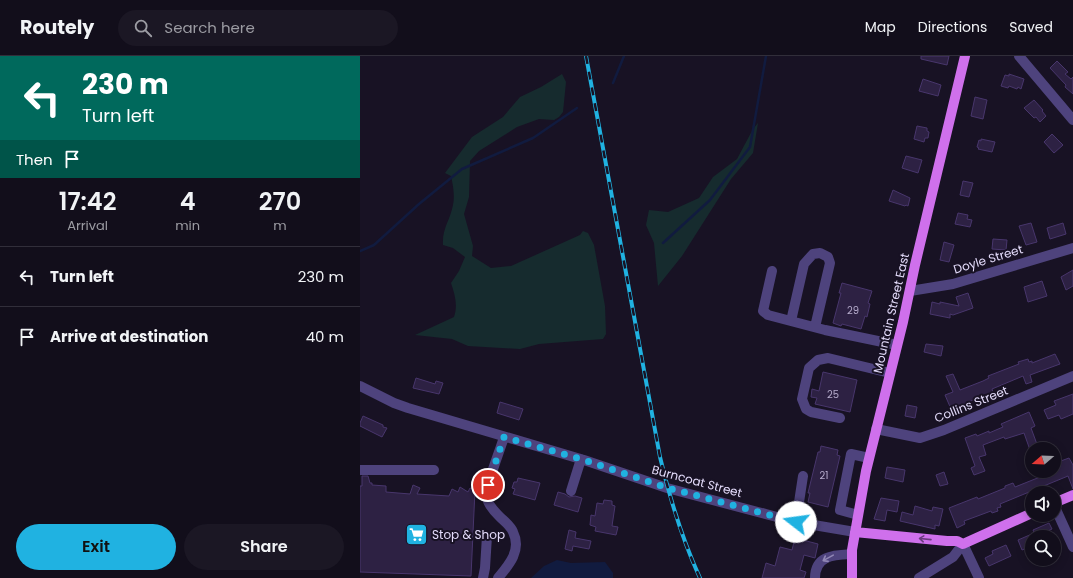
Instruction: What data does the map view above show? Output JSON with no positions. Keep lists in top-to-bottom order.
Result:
{
  "streets": {
    "main road": ["Mountain Street East", "Burncoat Street"],
    "street": ["Doyle Street", "Collins Street"]
  },
  "crossings": [
    ["Doyle Street", "Mountain Street East"],
    ["Mountain Street East", "Collins Street"],
    ["Mountain Street East", "Burncoat Street"]
  ],
  "places": {
    "supermarket": ["Stop & Shop"]
  },
  "house_numbers": ["29", "25", "21"],
  "north": "left",
  "page": {
    "header": "Routely",
    "search": "Search here",
    "nav": ["Map", "Directions", "Saved"],
    "turn": ["230 m", "Turn left"],
    "then": "Then",
    "eta": [
      "17:42",
      "Arrival",
      "4",
      "min",
      "270",
      "m"
    ],
    "list": [
      {
        "name": "Turn left",
        "value": "230 m"
      },
      {
        "name": "Arrive at destination",
        "value": "40 m"
      }
    ],
    "buttons": ["Exit", "Share"]
  }
}
